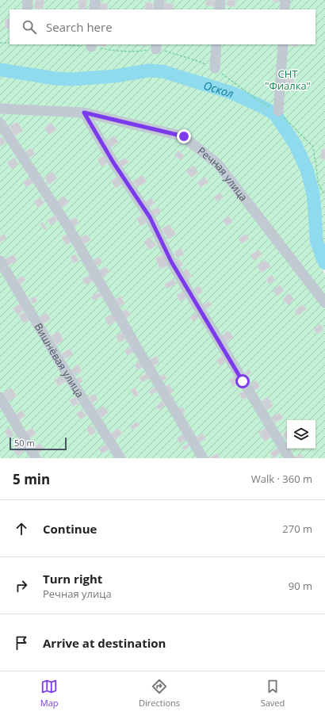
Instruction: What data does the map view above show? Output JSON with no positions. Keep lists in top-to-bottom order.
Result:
{
  "streets": {
    "lane": ["Речная улица", "Вишнёвая улица"]
  },
  "water": ["Оскол"],
  "parks": ["СНТ \"Фиалка\""],
  "scale_bar": "50 m",
  "page": {
    "search": "Search here",
    "scale": "50 m",
    "heading": ["5 min", "Walk · 360 m"],
    "list": [
      ["Continue", "270 m"],
      ["Turn right", "Речная улица", "90 m"],
      "Arrive at destination"
    ],
    "nav": ["Map", "Directions", "Saved"]
  }
}
